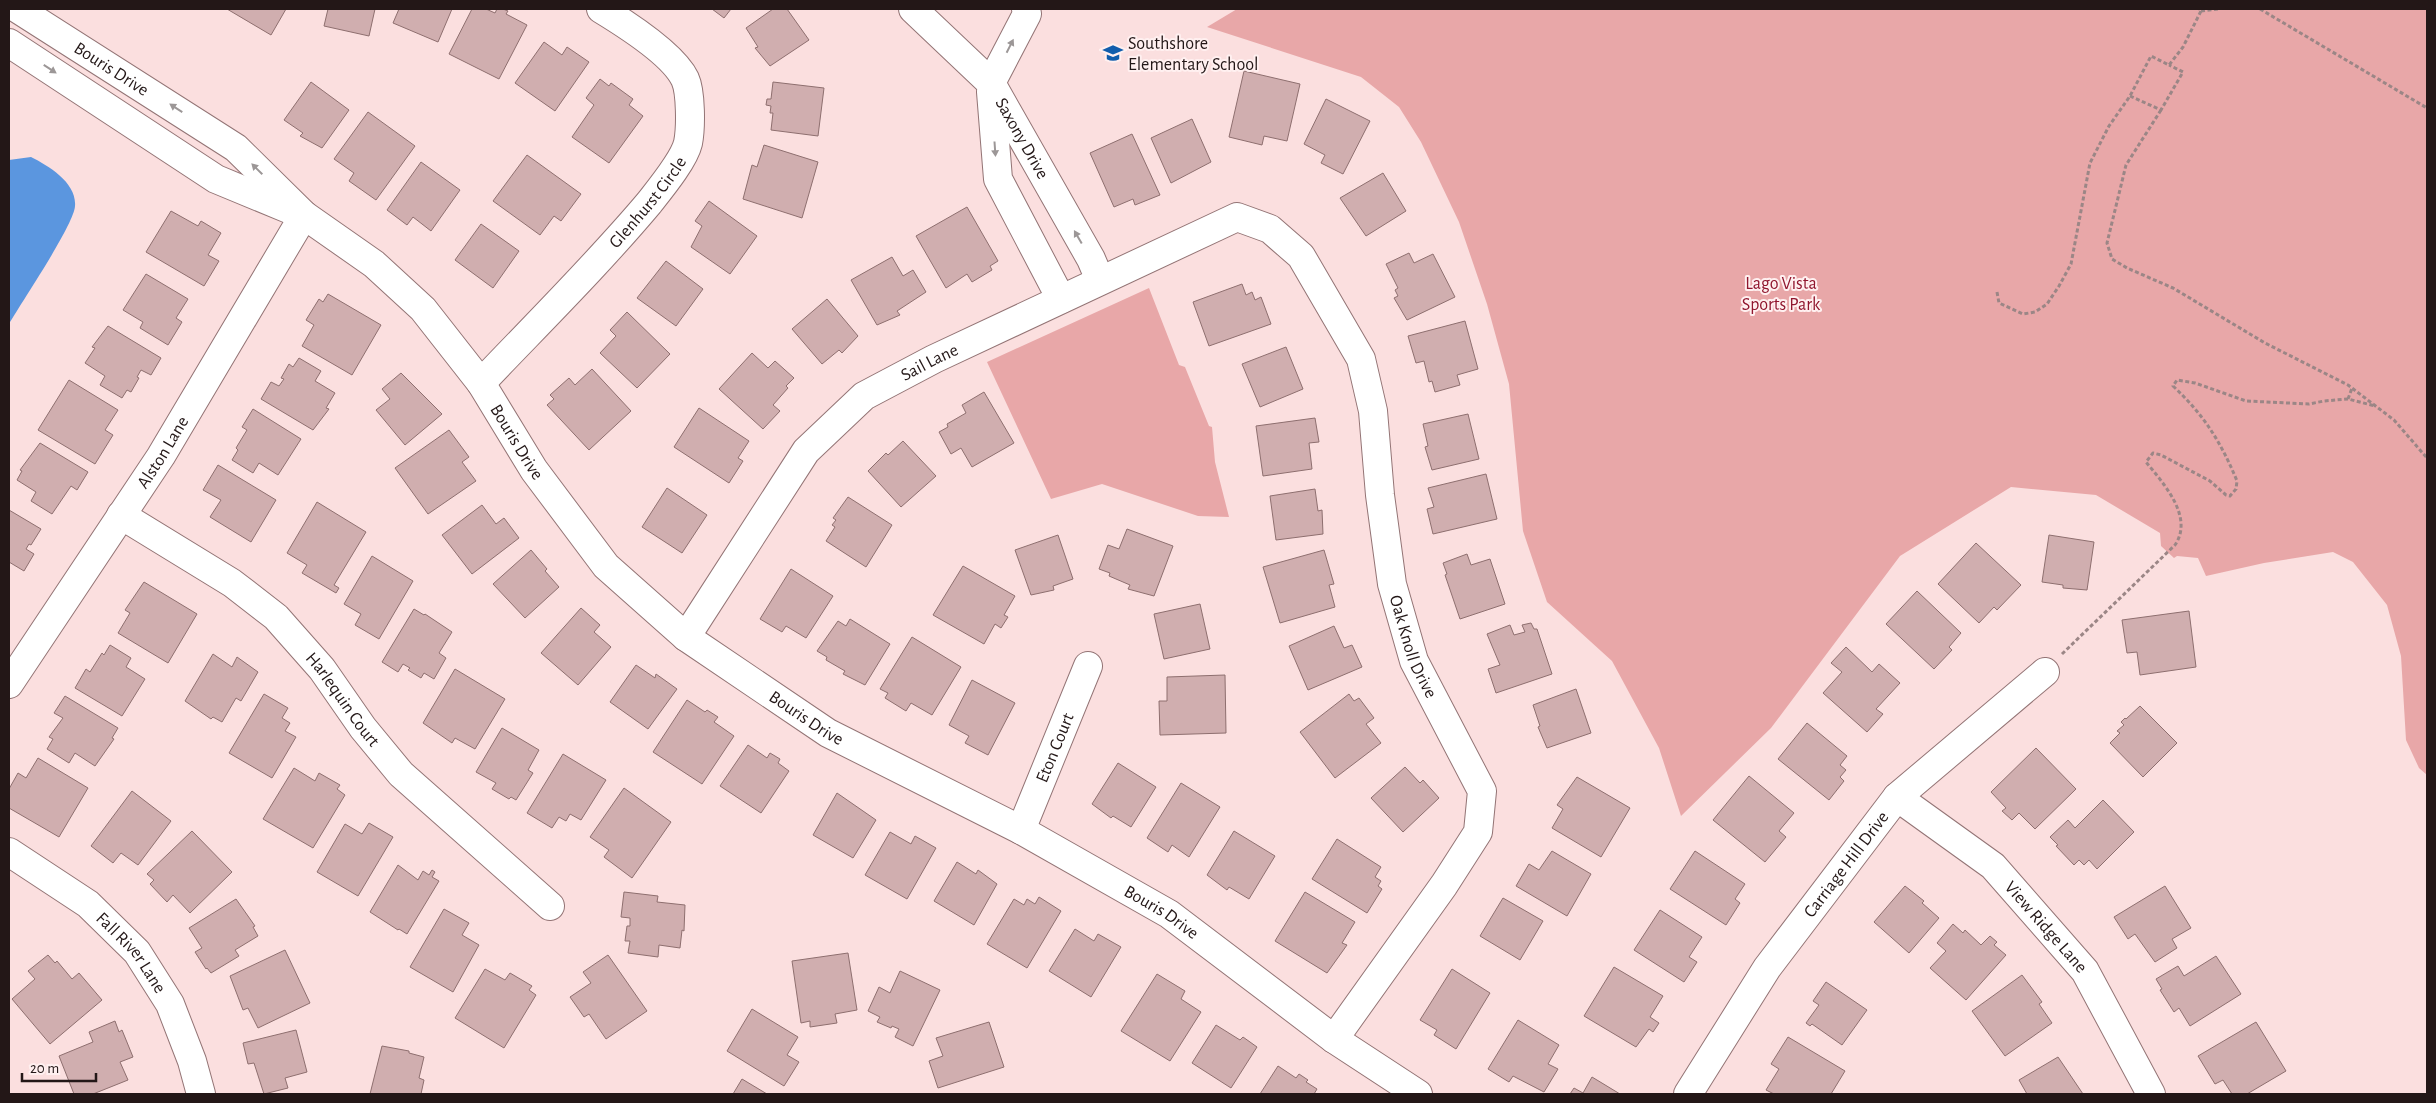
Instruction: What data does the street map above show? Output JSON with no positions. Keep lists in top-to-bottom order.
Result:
{
  "streets": {
    "street": [
      "Bouris Drive",
      "Saxony Drive",
      "Glenhurst Circle",
      "Sail Lane",
      "Alston Lane",
      "Oak Knoll Drive",
      "Harlequin Court",
      "Eton Court",
      "Carriage Hill Drive",
      "View Ridge Lane",
      "Fall River Lane"
    ]
  },
  "crossings": [
    ["Bouris Drive", "Glenhurst Circle"],
    ["Bouris Drive", "Sail Lane"],
    ["Bouris Drive", "Alston Lane"],
    ["Bouris Drive", "Oak Knoll Drive"],
    ["Bouris Drive", "Eton Court"],
    ["Saxony Drive", "Sail Lane"],
    ["Sail Lane", "Oak Knoll Drive"],
    ["Alston Lane", "Harlequin Court"],
    ["Carriage Hill Drive", "View Ridge Lane"]
  ],
  "parks": ["Lago Vista Sports Park"],
  "places": {
    "school or university": ["Southshore Elementary School"]
  },
  "scale_bar": "20 m"
}
